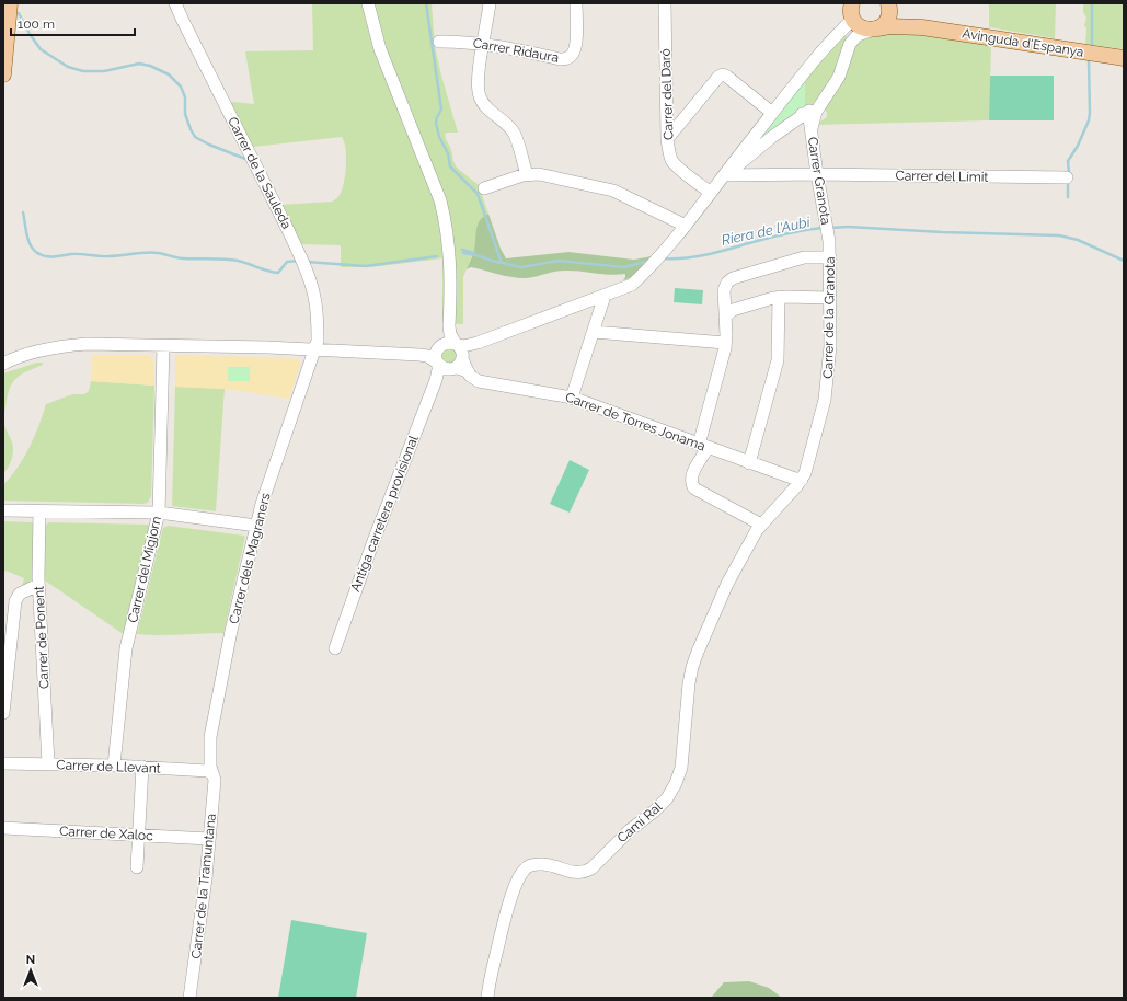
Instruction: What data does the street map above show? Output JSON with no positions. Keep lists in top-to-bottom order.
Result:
{
  "streets": {
    "main road": ["Avinguda d'Espanya"],
    "street": [
      "Carrer Ridaura",
      "Carrer del Daró",
      "Carrer de la Sauleda",
      "Carrer del Límit",
      "Carrer Granota",
      "Carrer de la Granota",
      "Carrer de Torres Jonama",
      "Antiga carretera provisional",
      "Carrer dels Magraners",
      "Carrer del Migjorn",
      "Carrer de Ponent",
      "Carrer de Llevant",
      "Camí Ral",
      "Carrer de Xaloc",
      "Carrer de la Tramuntana"
    ]
  },
  "crossings": [
    ["Carrer de la Sauleda", "Carrer dels Magraners"],
    ["Carrer del Límit", "Carrer Granota"],
    ["Carrer Granota", "Carrer de la Granota"],
    ["Carrer de la Granota", "Carrer de Torres Jonama"],
    ["Carrer de Torres Jonama", "Antiga carretera provisional"],
    ["Carrer dels Magraners", "Carrer de Llevant"],
    ["Carrer dels Magraners", "Carrer de la Tramuntana"],
    ["Carrer del Migjorn", "Carrer de Llevant"],
    ["Carrer de Ponent", "Carrer de Llevant"],
    ["Carrer de Llevant", "Carrer de la Tramuntana"],
    ["Carrer de Xaloc", "Carrer de la Tramuntana"]
  ],
  "water": ["Riera de l'Aubi"],
  "scale_bar": "100 m",
  "north": "top"
}
